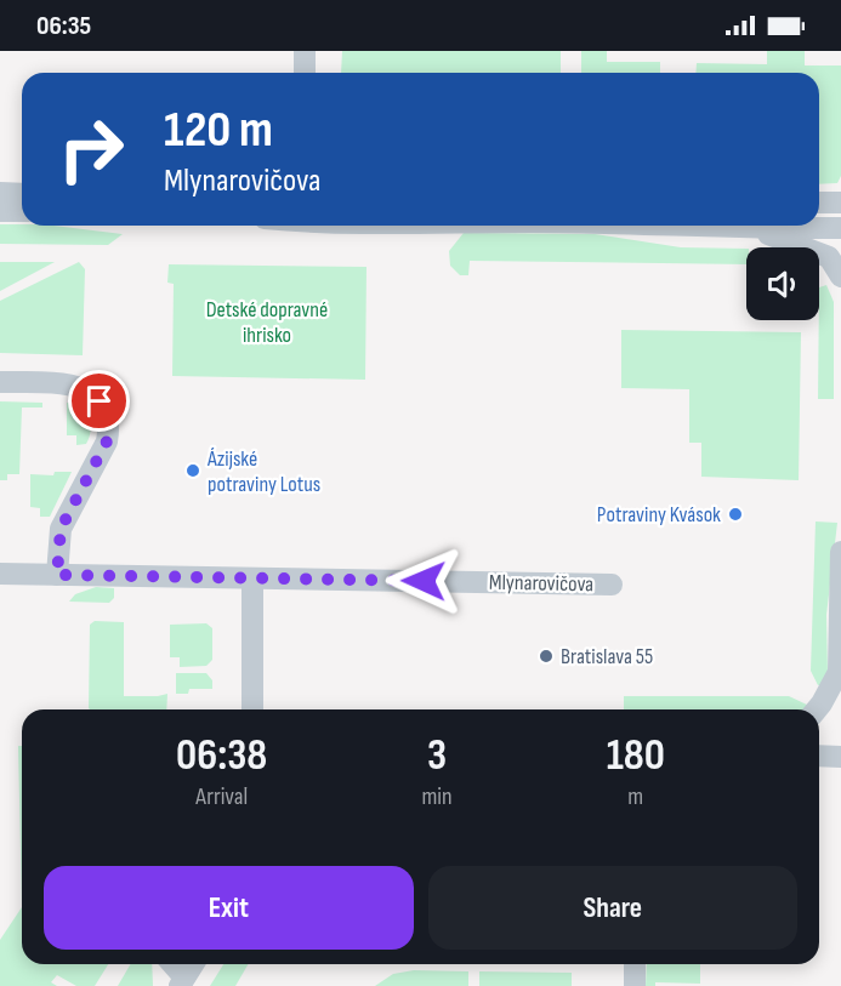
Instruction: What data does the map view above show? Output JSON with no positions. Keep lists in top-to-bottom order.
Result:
{
  "streets": {
    "street": ["Mlynarovičova"]
  },
  "parks": ["Detské dopravné ihrisko"],
  "places": ["Ázijské potraviny Lotus", "Potraviny Kvások", "Bratislava 55"],
  "page": {
    "status": "06:35",
    "turn": ["120 m", "Mlynarovičova"],
    "eta": [
      "06:38",
      "Arrival",
      "3",
      "min",
      "180",
      "m"
    ],
    "buttons": ["Exit", "Share"]
  }
}
